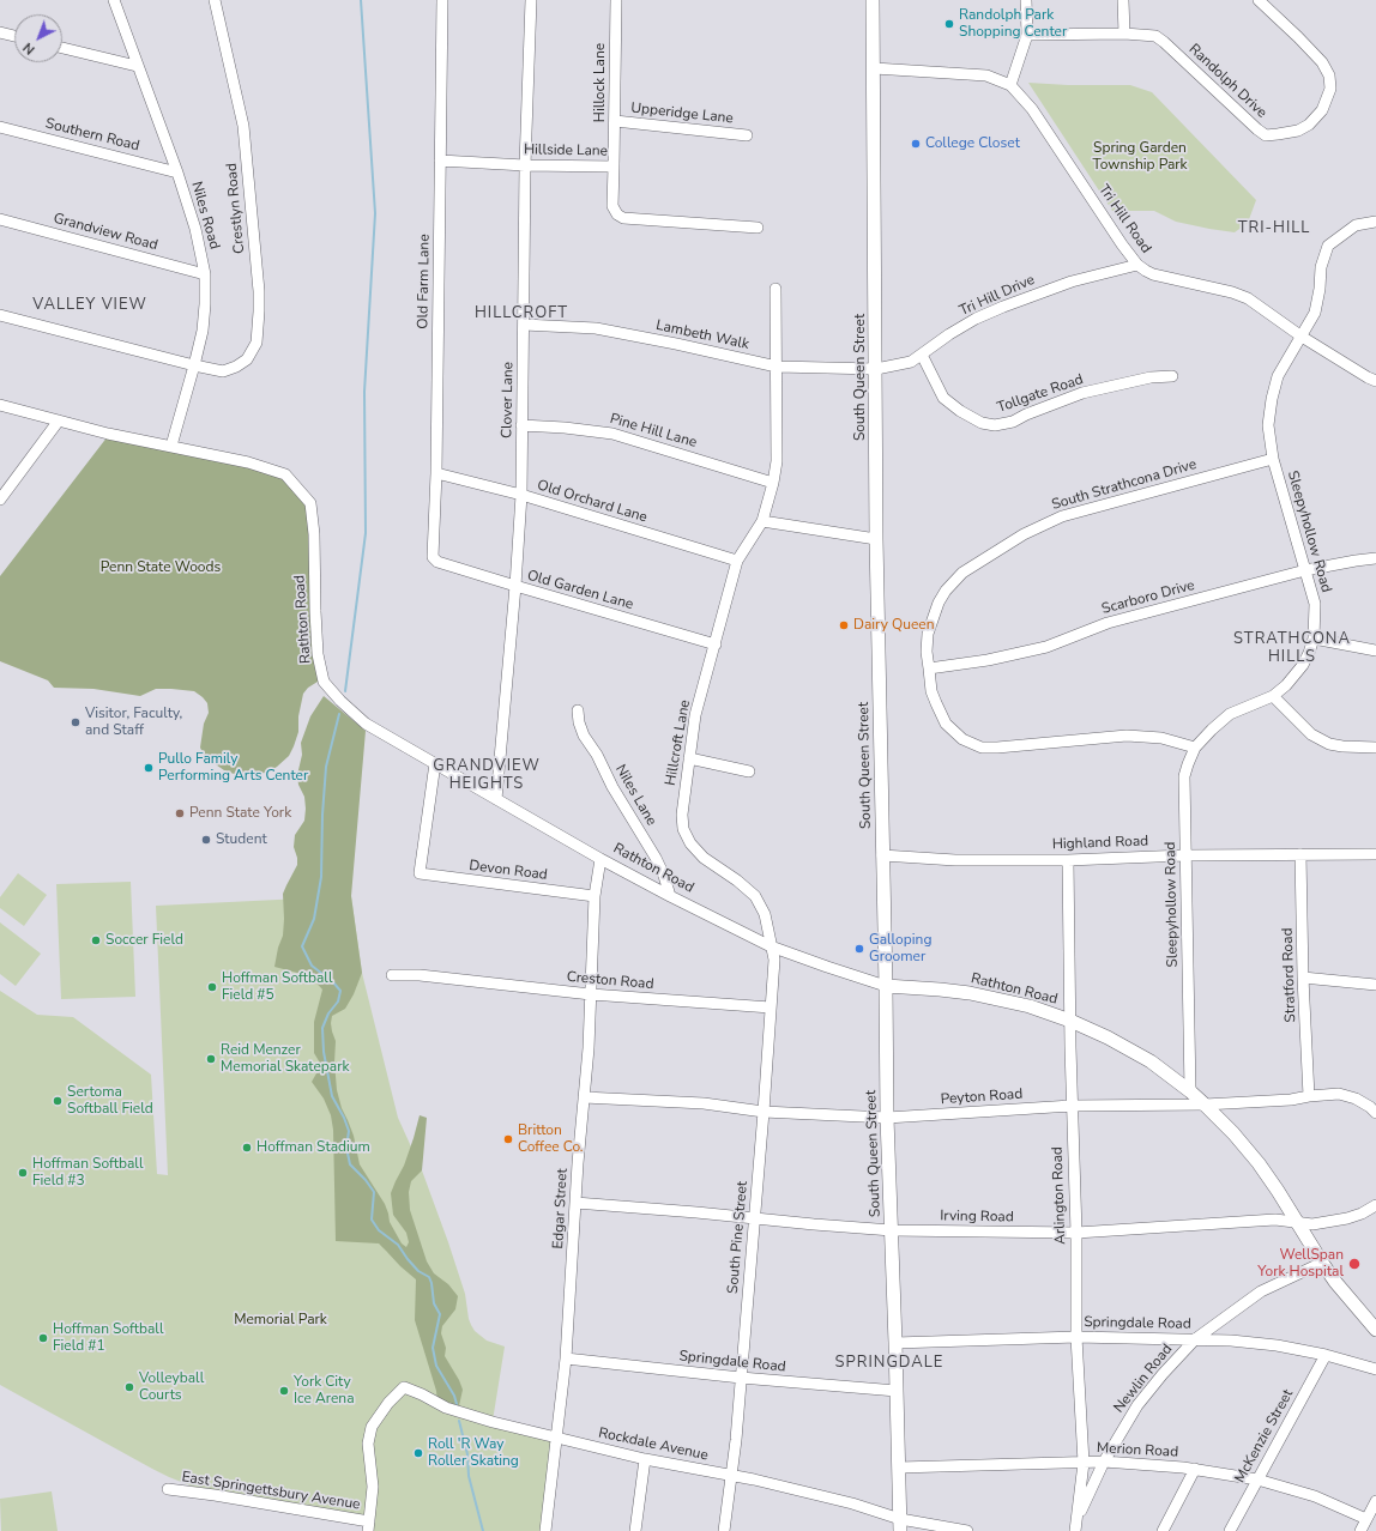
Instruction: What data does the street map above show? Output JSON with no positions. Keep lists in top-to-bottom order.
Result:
{
  "streets": {
    "main road": ["South Queen Street", "Rathton Road"],
    "street": [
      "Randolph Drive",
      "Hillock Lane",
      "Upperidge Lane",
      "Southern Road",
      "Hillside Lane",
      "Crestlyn Road",
      "Niles Road",
      "Tri Hill Road",
      "Grandview Road",
      "Old Farm Lane",
      "Tri Hill Drive",
      "Lambeth Walk",
      "Tollgate Road",
      "Clover Lane",
      "Pine Hill Lane",
      "South Strathcona Drive",
      "Old Orchard Lane",
      "Sleepyhollow Road",
      "Old Garden Lane",
      "Scarboro Drive",
      "Hillcroft Lane",
      "Niles Lane",
      "Highland Road",
      "Devon Road",
      "Stratford Road",
      "Creston Road",
      "Peyton Road",
      "Arlington Road",
      "Edgar Street",
      "Irving Road",
      "South Pine Street",
      "Springdale Road",
      "Newlin Road",
      "McKenzie Street",
      "Rockdale Avenue",
      "Merion Road",
      "East Springettsbury Avenue"
    ]
  },
  "crossings": [
    ["Hillock Lane", "Upperidge Lane"],
    ["Hillock Lane", "Hillside Lane"],
    ["Southern Road", "Niles Road"],
    ["Hillside Lane", "Old Farm Lane"],
    ["Hillside Lane", "Clover Lane"],
    ["Crestlyn Road", "Niles Road"],
    ["Niles Road", "Grandview Road"],
    ["Niles Road", "Rathton Road"],
    ["Tri Hill Road", "Tri Hill Drive"],
    ["Tri Hill Road", "South Queen Street"],
    ["Tri Hill Road", "Sleepyhollow Road"],
    ["Old Farm Lane", "Old Orchard Lane"],
    ["Old Farm Lane", "Old Garden Lane"],
    ["Tri Hill Drive", "Lambeth Walk"],
    ["Tri Hill Drive", "South Queen Street"],
    ["Tri Hill Drive", "Tollgate Road"],
    ["Lambeth Walk", "South Queen Street"],
    ["Lambeth Walk", "Clover Lane"],
    ["Lambeth Walk", "Hillcroft Lane"],
    ["South Queen Street", "Rathton Road"],
    ["South Queen Street", "Highland Road"],
    ["South Queen Street", "Peyton Road"],
    ["South Queen Street", "Irving Road"],
    ["South Queen Street", "Springdale Road"],
    ["South Queen Street", "Rockdale Avenue"],
    ["South Queen Street", "Merion Road"],
    ["Clover Lane", "Pine Hill Lane"],
    ["Clover Lane", "Old Orchard Lane"],
    ["Clover Lane", "Old Garden Lane"],
    ["Clover Lane", "Rathton Road"],
    ["Pine Hill Lane", "Hillcroft Lane"],
    ["South Strathcona Drive", "Sleepyhollow Road"],
    ["South Strathcona Drive", "Scarboro Drive"],
    ["Old Orchard Lane", "Hillcroft Lane"],
    ["Sleepyhollow Road", "Scarboro Drive"],
    ["Sleepyhollow Road", "Rathton Road"],
    ["Sleepyhollow Road", "Highland Road"],
    ["Old Garden Lane", "Hillcroft Lane"],
    ["Rathton Road", "Hillcroft Lane"],
    ["Rathton Road", "Niles Lane"],
    ["Rathton Road", "Devon Road"],
    ["Rathton Road", "Peyton Road"],
    ["Rathton Road", "Arlington Road"],
    ["Rathton Road", "Edgar Street"],
    ["Rathton Road", "Irving Road"],
    ["Rathton Road", "South Pine Street"],
    ["Rathton Road", "Newlin Road"],
    ["Hillcroft Lane", "South Pine Street"],
    ["Highland Road", "Stratford Road"],
    ["Highland Road", "Arlington Road"],
    ["Devon Road", "Edgar Street"],
    ["Stratford Road", "Peyton Road"],
    ["Creston Road", "Edgar Street"],
    ["Creston Road", "South Pine Street"],
    ["Peyton Road", "Arlington Road"],
    ["Peyton Road", "Edgar Street"],
    ["Peyton Road", "South Pine Street"],
    ["Arlington Road", "Irving Road"],
    ["Arlington Road", "Springdale Road"],
    ["Arlington Road", "Newlin Road"],
    ["Arlington Road", "Merion Road"],
    ["Edgar Street", "Irving Road"],
    ["Edgar Street", "Springdale Road"],
    ["Edgar Street", "Rockdale Avenue"],
    ["Irving Road", "South Pine Street"],
    ["South Pine Street", "Springdale Road"],
    ["South Pine Street", "Rockdale Avenue"],
    ["Springdale Road", "Newlin Road"],
    ["Springdale Road", "McKenzie Street"],
    ["Newlin Road", "Merion Road"],
    ["McKenzie Street", "Merion Road"],
    ["Rockdale Avenue", "East Springettsbury Avenue"]
  ],
  "districts": [
    "TRI-HILL",
    "VALLEY VIEW",
    "HILLCROFT",
    "STRATHCONA HILLS",
    "GRANDVIEW HEIGHTS",
    "SPRINGDALE"
  ],
  "parks": ["Spring Garden Township Park", "Penn State Woods", "Memorial Park"],
  "places": [
    "Randolph Park Shopping Center",
    "College Closet",
    "Dairy Queen",
    "Visitor, Faculty, and Staff",
    "Pullo Family Performing Arts Center",
    "Penn State York",
    "Student",
    "Soccer Field",
    "Galloping Groomer",
    "Hoffman Softball Field #5",
    "Reid Menzer Memorial Skatepark",
    "Sertoma Softball Field",
    "Britton Coffee Co.",
    "Hoffman Stadium",
    "Hoffman Softball Field #3",
    "WellSpan York Hospital",
    "Hoffman Softball Field #1",
    "Volleyball Courts",
    "York City Ice Arena",
    "Roll 'R Way Roller Skating"
  ],
  "north": "bottom left"
}
